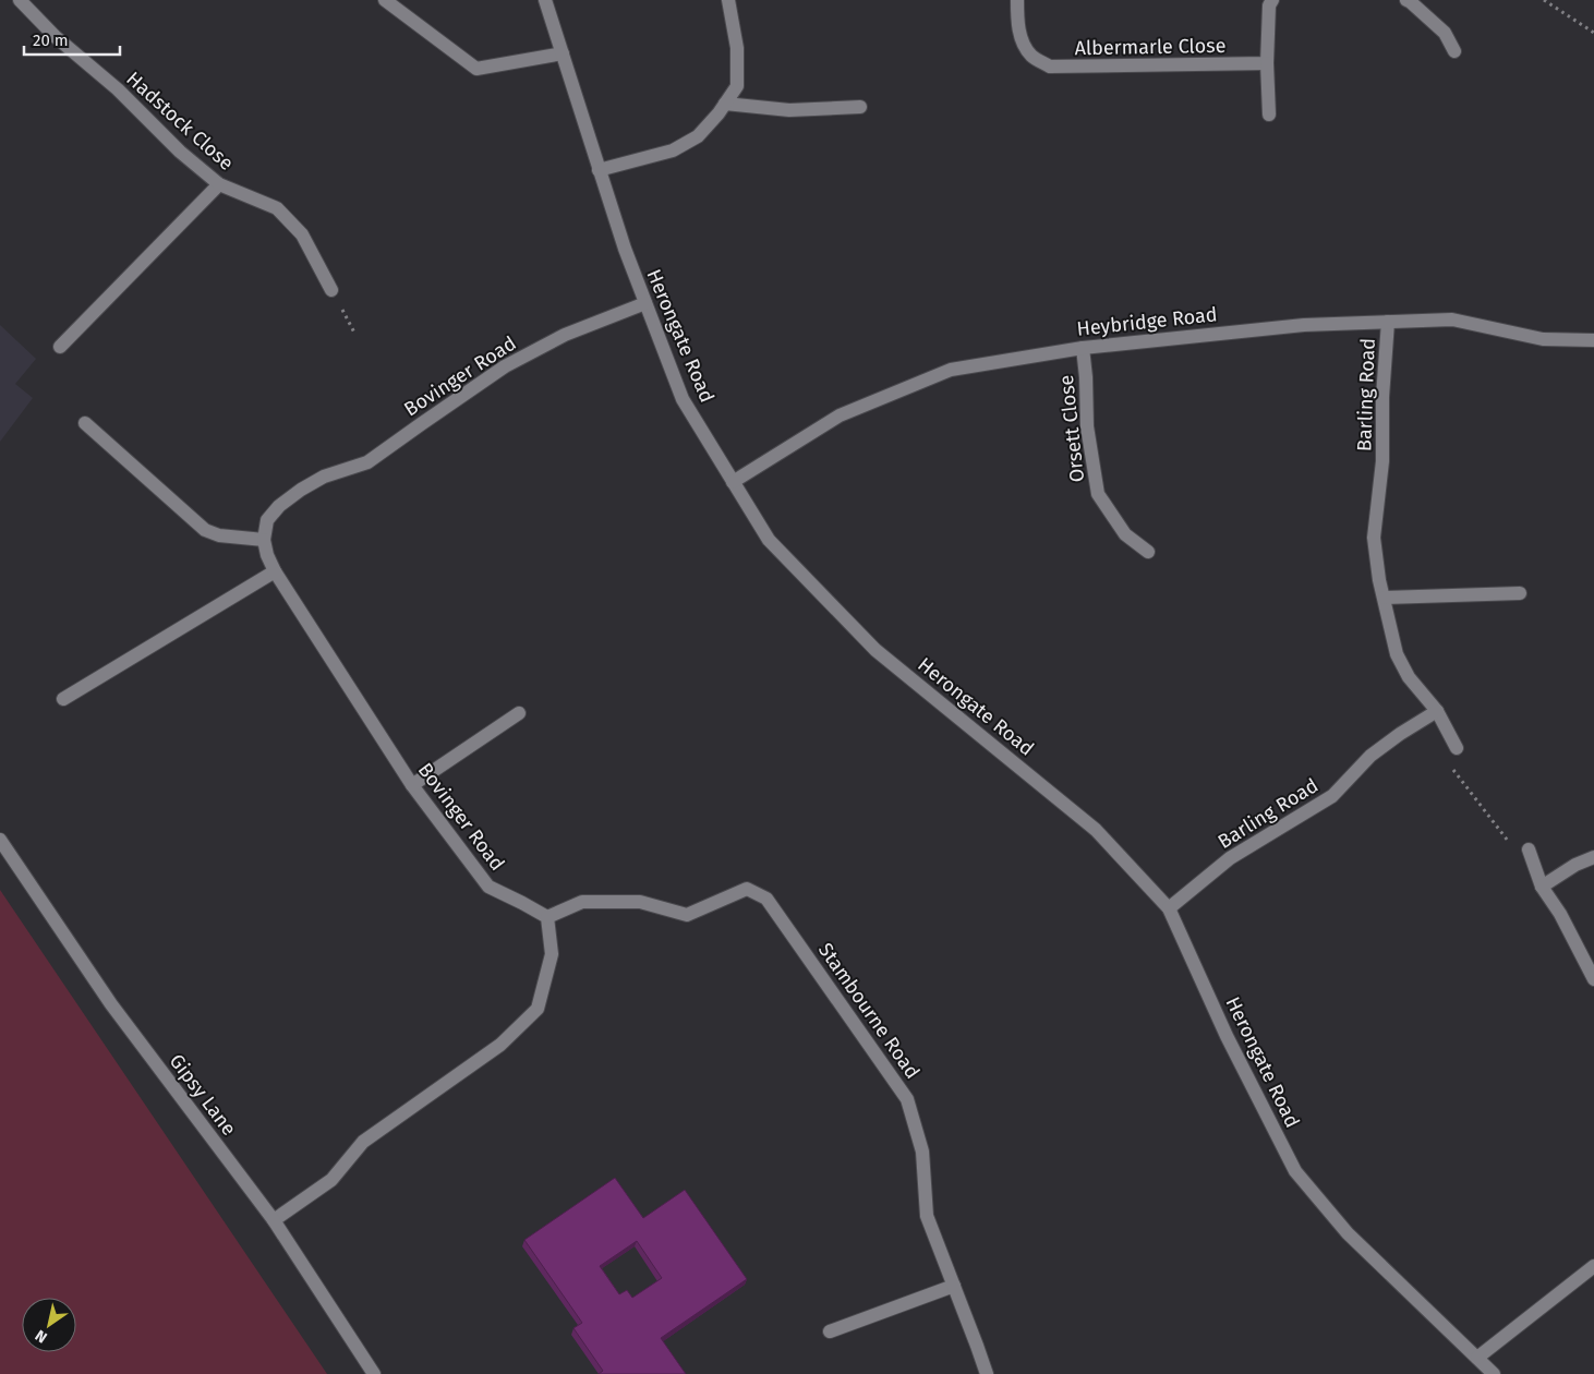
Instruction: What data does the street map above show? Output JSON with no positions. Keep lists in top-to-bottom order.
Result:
{
  "streets": {
    "street": [
      "Albermarle Close",
      "Hadstock Close",
      "Heybridge Road",
      "Herongate Road",
      "Bovinger Road",
      "Barling Road",
      "Orsett Close",
      "Stambourne Road",
      "Gipsy Lane"
    ]
  },
  "crossings": [
    ["Heybridge Road", "Herongate Road"],
    ["Heybridge Road", "Barling Road"],
    ["Heybridge Road", "Orsett Close"],
    ["Herongate Road", "Bovinger Road"],
    ["Herongate Road", "Barling Road"],
    ["Bovinger Road", "Stambourne Road"]
  ],
  "scale_bar": "20 m",
  "north": "bottom left"
}
